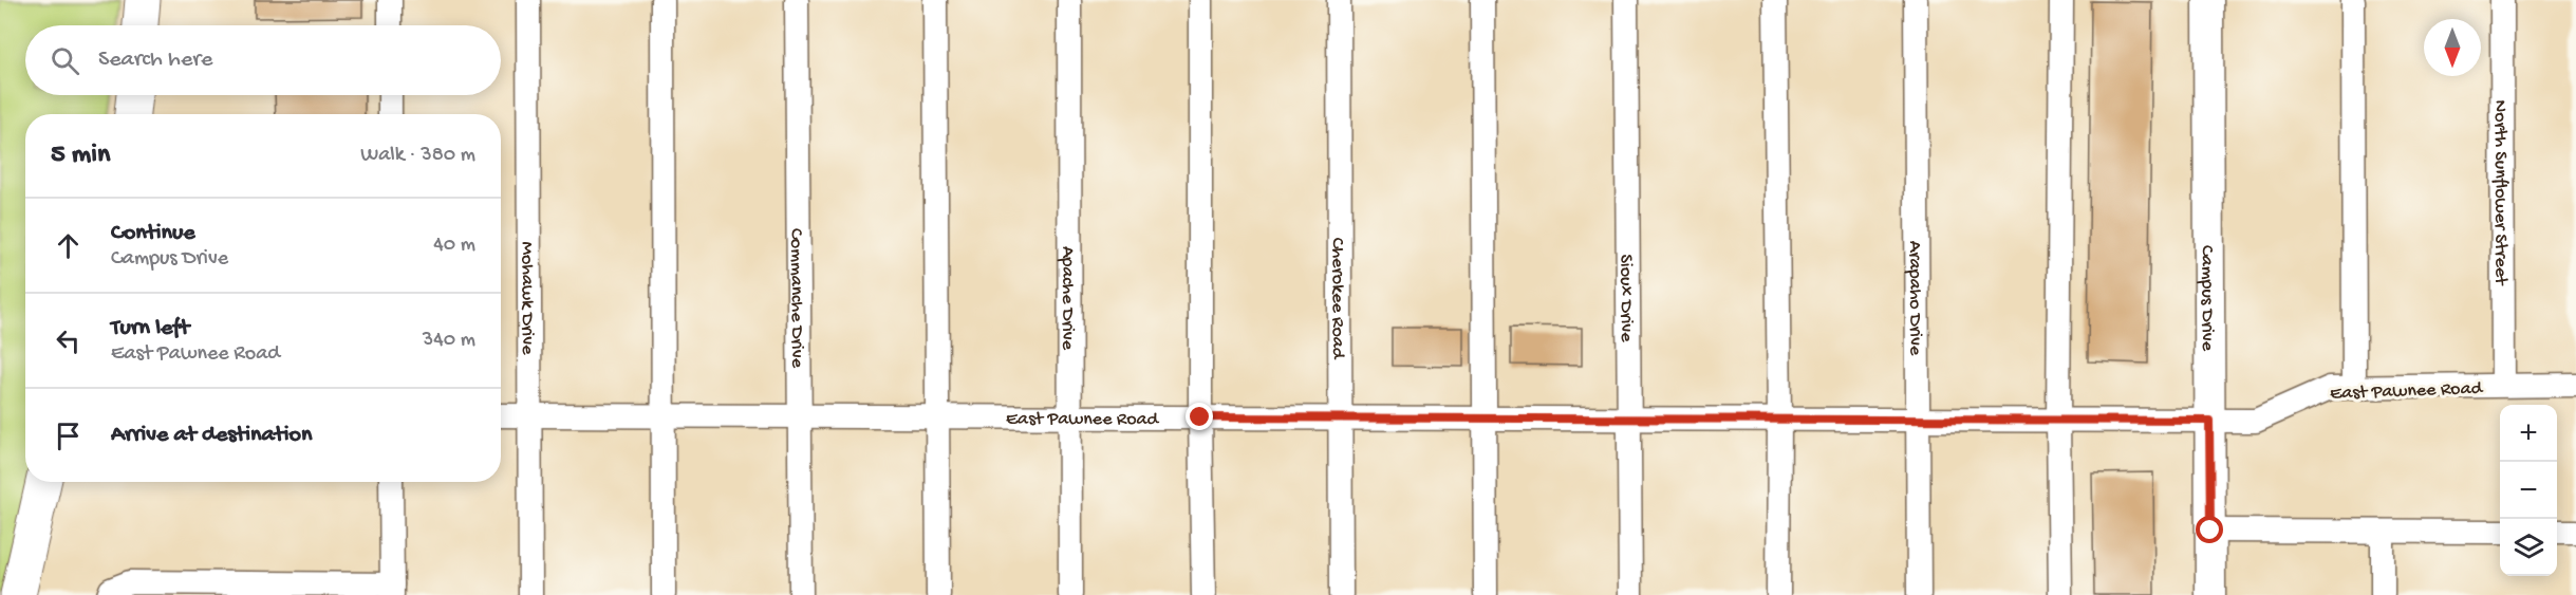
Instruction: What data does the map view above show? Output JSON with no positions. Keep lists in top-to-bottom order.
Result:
{
  "streets": {
    "main road": ["Campus Drive"],
    "street": [
      "North Sunflower Street",
      "Apache Drive",
      "Cherokee Road",
      "Sioux Drive",
      "Mohawk Drive",
      "Commanche Drive",
      "Arapaho Drive",
      "East Pawnee Road"
    ]
  },
  "crossings": [
    ["North Sunflower Street", "East Pawnee Road"],
    ["Apache Drive", "East Pawnee Road"],
    ["Cherokee Road", "East Pawnee Road"],
    ["Sioux Drive", "East Pawnee Road"],
    ["Campus Drive", "East Pawnee Road"],
    ["Mohawk Drive", "East Pawnee Road"],
    ["Commanche Drive", "East Pawnee Road"],
    ["Arapaho Drive", "East Pawnee Road"]
  ],
  "north": "bottom",
  "page": {
    "search": "Search here",
    "heading": ["5 min", "Walk · 380 m"],
    "list": [
      ["Continue", "Campus Drive", "40 m"],
      ["Turn left", "East Pawnee Road", "340 m"],
      "Arrive at destination"
    ],
    "map_buttons": ["+", "−"]
  }
}
